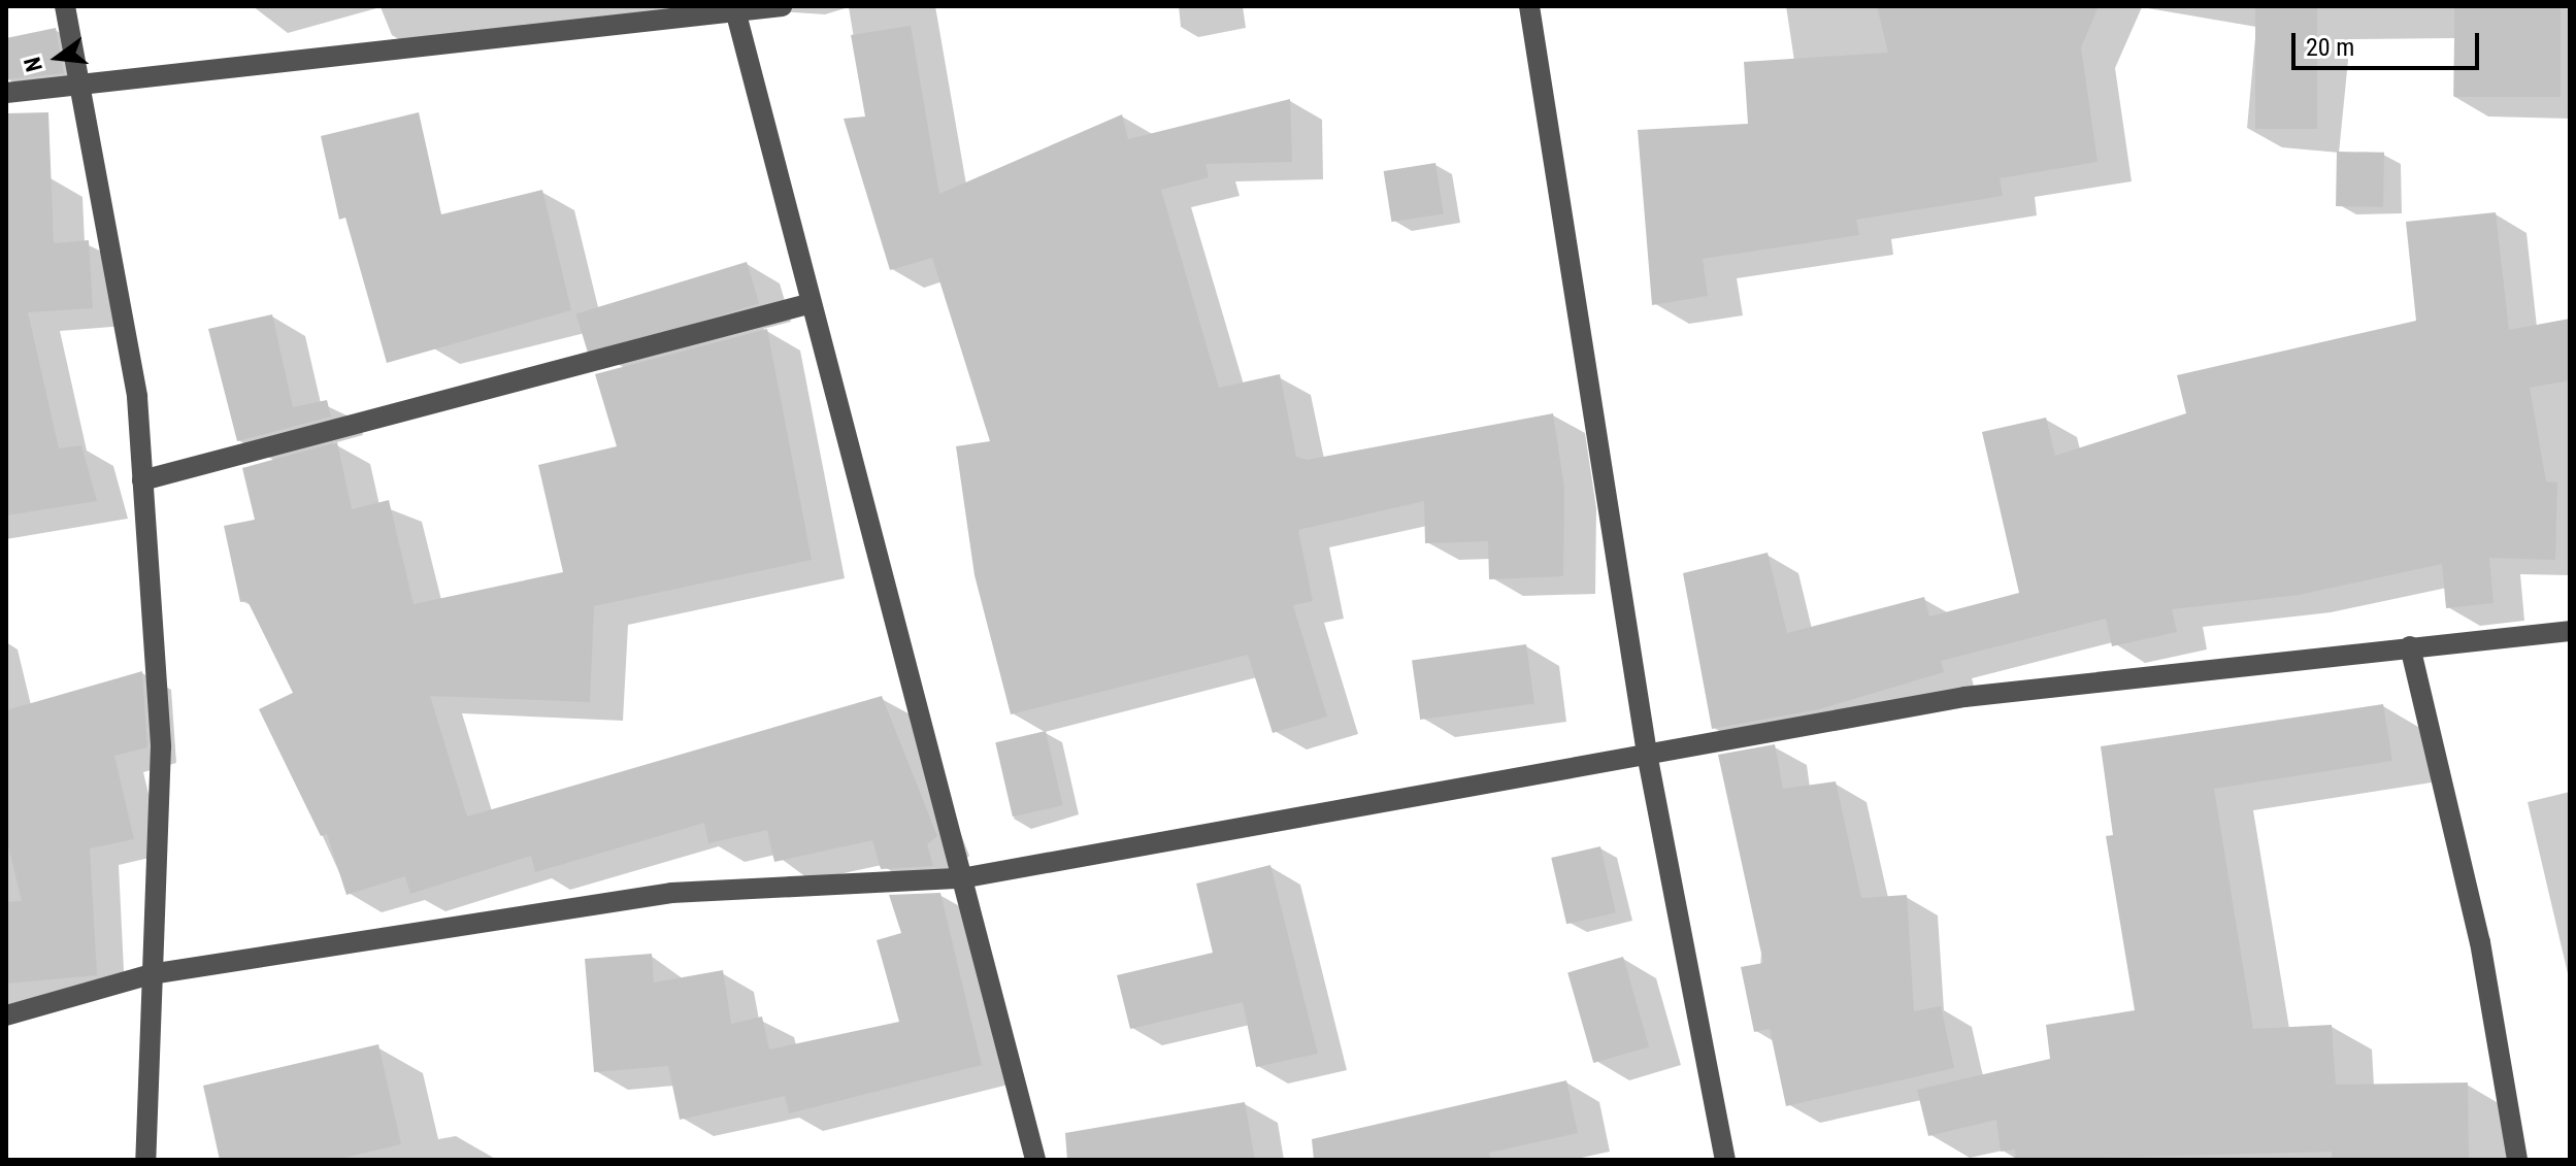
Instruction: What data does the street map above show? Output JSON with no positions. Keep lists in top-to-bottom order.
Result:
{
  "scale_bar": "20 m",
  "north": "left"
}
